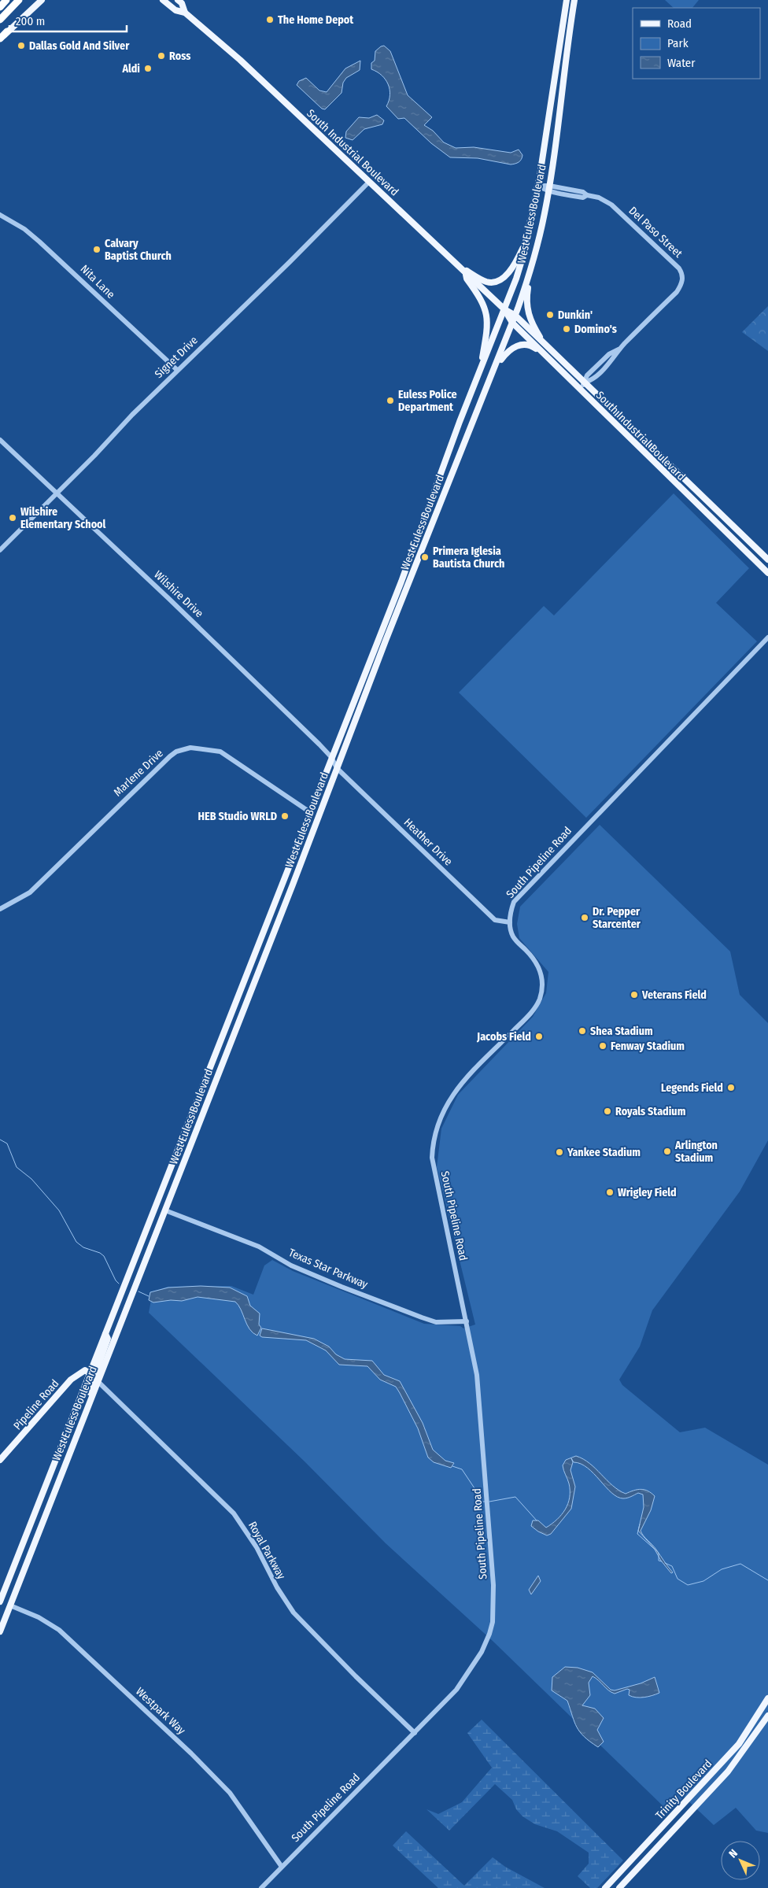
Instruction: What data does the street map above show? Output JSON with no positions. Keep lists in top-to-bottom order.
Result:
{
  "streets": {
    "main road": [
      "South Industrial Boulevard",
      "West Euless Boulevard",
      "Pipeline Road",
      "Westpark Way",
      "Trinity Boulevard"
    ],
    "street": [
      "Del Paso Street",
      "Nita Lane",
      "Signet Drive",
      "Wilshire Drive",
      "Marlene Drive",
      "Heather Drive",
      "South Pipeline Road",
      "Texas Star Parkway",
      "Royal Parkway"
    ]
  },
  "crossings": [
    ["South Industrial Boulevard", "West Euless Boulevard"],
    ["South Industrial Boulevard", "Del Paso Street"],
    ["South Industrial Boulevard", "Signet Drive"],
    ["West Euless Boulevard", "Del Paso Street"],
    ["West Euless Boulevard", "Wilshire Drive"],
    ["West Euless Boulevard", "Marlene Drive"],
    ["West Euless Boulevard", "Heather Drive"],
    ["West Euless Boulevard", "Texas Star Parkway"],
    ["West Euless Boulevard", "Pipeline Road"],
    ["West Euless Boulevard", "Royal Parkway"],
    ["West Euless Boulevard", "Westpark Way"],
    ["Nita Lane", "Signet Drive"],
    ["Signet Drive", "Wilshire Drive"],
    ["Wilshire Drive", "Heather Drive"],
    ["Heather Drive", "South Pipeline Road"],
    ["South Pipeline Road", "Texas Star Parkway"],
    ["South Pipeline Road", "Royal Parkway"],
    ["South Pipeline Road", "Westpark Way"]
  ],
  "places": [
    "The Home Depot",
    "Dallas Gold And Silver",
    "Ross",
    "Aldi",
    "Calvary Baptist Church",
    "Dunkin'",
    "Domino's",
    "Euless Police Department",
    "Wilshire Elementary School",
    "Primera Iglesia Bautista Church",
    "HEB Studio WRLD",
    "Dr. Pepper Starcenter",
    "Veterans Field",
    "Shea Stadium",
    "Jacobs Field",
    "Fenway Stadium",
    "Legends Field",
    "Royals Stadium",
    "Arlington Stadium",
    "Yankee Stadium",
    "Wrigley Field"
  ],
  "legend": ["Road", "Park", "Water"],
  "scale_bar": "200 m",
  "north": "top left"
}
